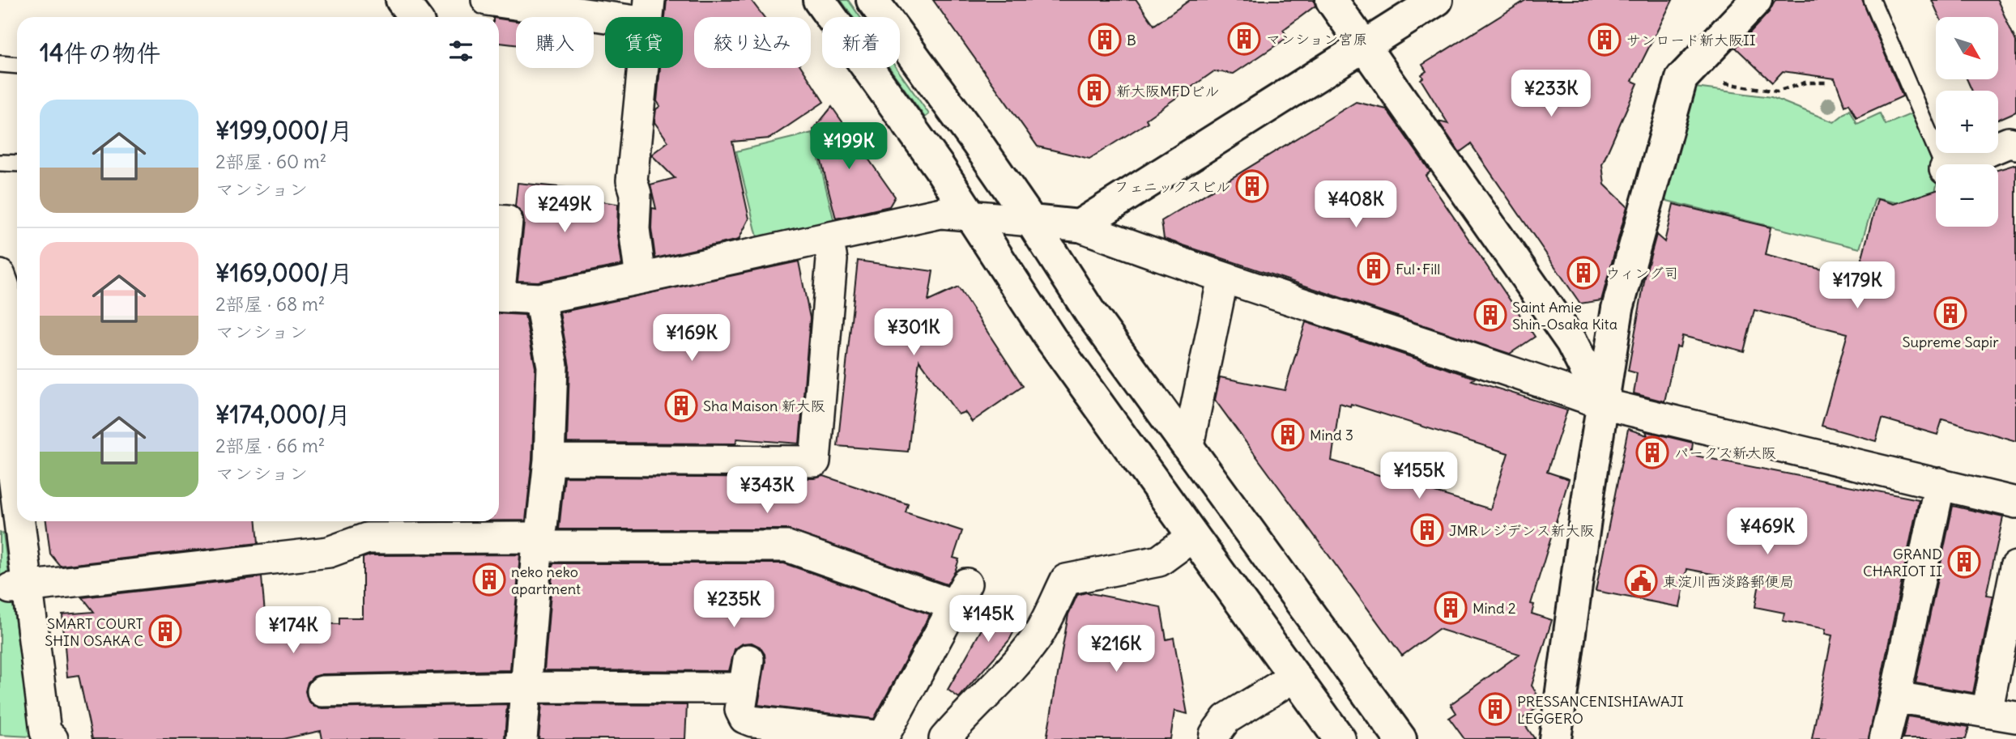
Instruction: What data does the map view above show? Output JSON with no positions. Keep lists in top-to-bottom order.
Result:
{
  "places": {
    "building": [
      "マンション宮原",
      "B",
      "サンロード新大阪II",
      "新大阪MFDビル",
      "フェニックスビル",
      "Ful･Fill",
      "ウィング司",
      "Supreme Sapir",
      "Saint Amie Shin-Osaka Kita",
      "Sha Maison 新大阪",
      "Mind 3",
      "パークス新大阪",
      "JMRレジデンス新大阪",
      "GRAND CHARIOT II",
      "neko neko apartment",
      "Mind 2",
      "SMART COURT SHIN OSAKA C",
      "PRESSANCENISHIAWAJI LEGGERO"
    ],
    "public building": ["東淀川西淡路郵便局"]
  },
  "north": "bottom right",
  "page": {
    "map_buttons": ["+", "−"],
    "chip": [
      "購入",
      "賃貸",
      "絞り込み",
      "新着"
    ],
    "heading": "14件の物件",
    "price": [
      "¥233K",
      "¥199K",
      "¥408K",
      "¥249K",
      "¥179K",
      "¥301K",
      "¥169K",
      "¥155K",
      "¥343K",
      "¥469K",
      "¥235K",
      "¥145K",
      "¥174K",
      "¥216K"
    ],
    "list": [
      {
        "name": "¥199,000/月",
        "note": "2部屋 · 60 m² · マンション"
      },
      {
        "name": "¥169,000/月",
        "note": "2部屋 · 68 m² · マンション"
      },
      {
        "name": "¥174,000/月",
        "note": "2部屋 · 66 m² · マンション"
      }
    ]
  }
}
